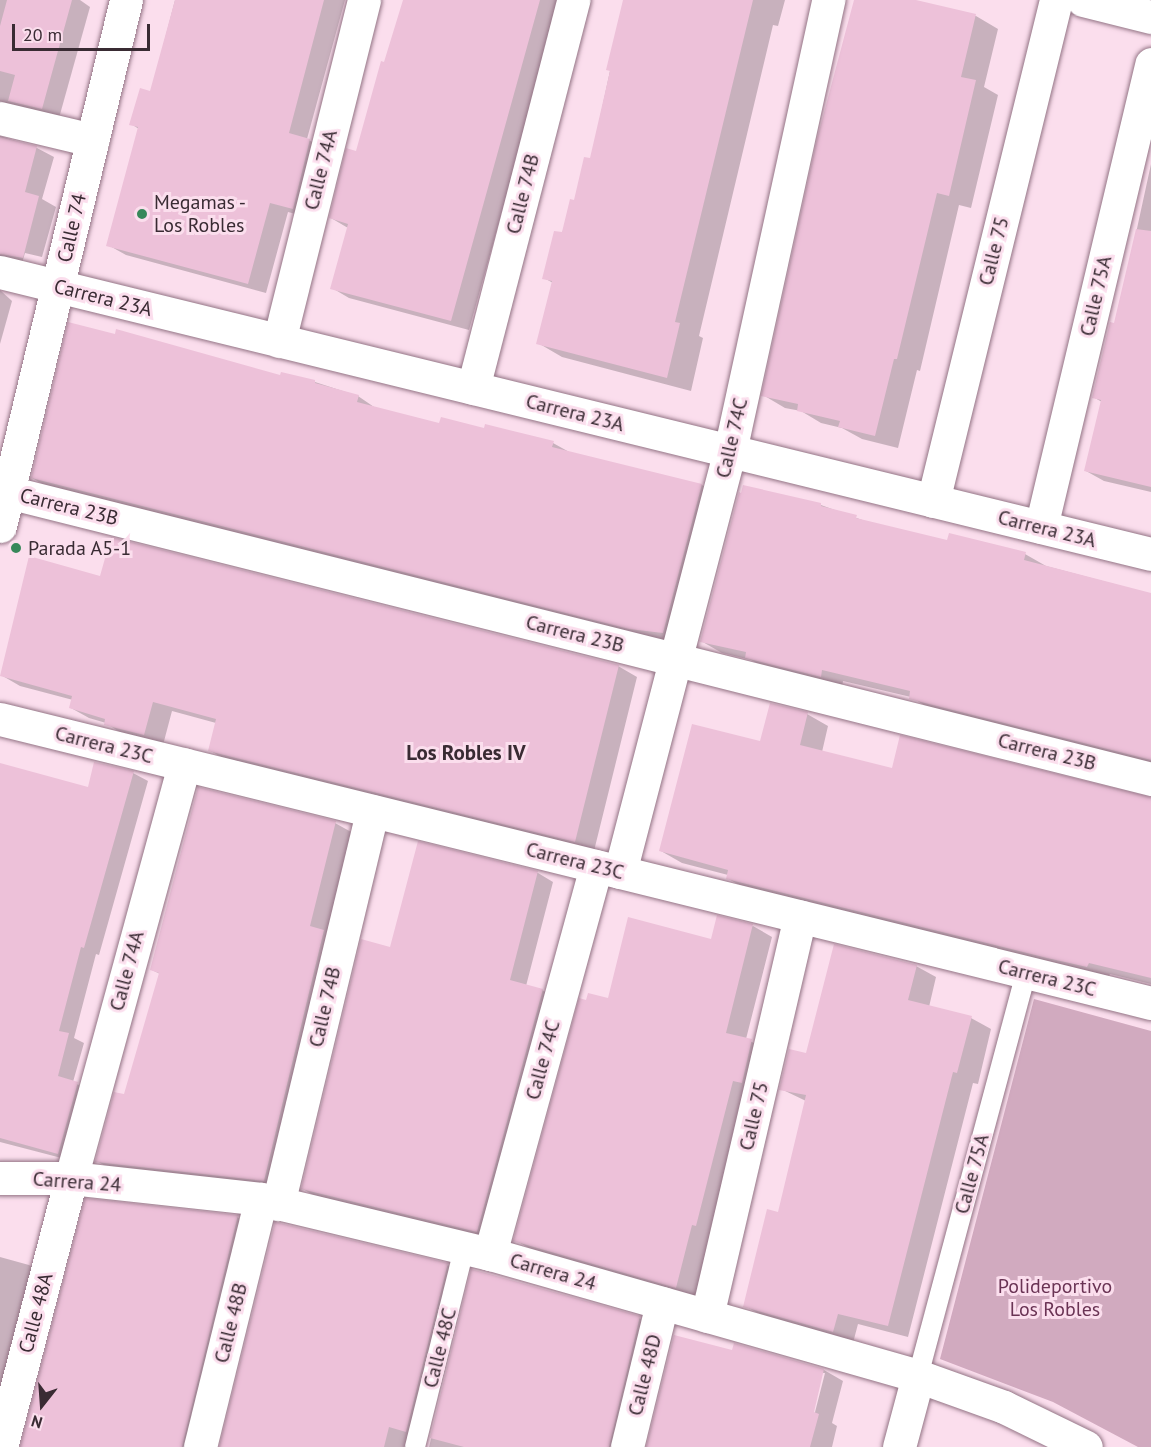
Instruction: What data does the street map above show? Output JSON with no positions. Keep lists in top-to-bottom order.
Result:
{
  "streets": {
    "street": [
      "Calle 74A",
      "Calle 74B",
      "Calle 74",
      "Calle 75",
      "Calle 75A",
      "Carrera 23A",
      "Calle 74C",
      "Carrera 23B",
      "Carrera 23C",
      "Carrera 24",
      "Calle 48A",
      "Calle 48B",
      "Calle 48D"
    ],
    "lane": ["Calle 48C"]
  },
  "crossings": [
    ["Calle 74A", "Carrera 23A"],
    ["Calle 74A", "Carrera 23C"],
    ["Calle 74A", "Carrera 24"],
    ["Calle 74A", "Calle 48A"],
    ["Calle 74B", "Carrera 23A"],
    ["Calle 74B", "Carrera 23C"],
    ["Calle 74B", "Carrera 24"],
    ["Calle 74B", "Calle 48B"],
    ["Calle 74", "Carrera 23A"],
    ["Calle 74", "Carrera 23B"],
    ["Calle 75", "Carrera 23A"],
    ["Calle 75", "Carrera 23C"],
    ["Calle 75", "Carrera 24"],
    ["Calle 75A", "Carrera 23A"],
    ["Calle 75A", "Carrera 23C"],
    ["Calle 75A", "Carrera 24"],
    ["Carrera 23A", "Calle 74C"],
    ["Calle 74C", "Carrera 23B"],
    ["Calle 74C", "Carrera 23C"],
    ["Calle 74C", "Carrera 24"],
    ["Calle 74C", "Calle 48C"],
    ["Carrera 24", "Calle 48A"],
    ["Carrera 24", "Calle 48B"],
    ["Carrera 24", "Calle 48C"],
    ["Carrera 24", "Calle 48D"]
  ],
  "districts": ["Los Robles IV"],
  "parks": ["Polideportivo Los Robles"],
  "places": ["Megamas - Los Robles", "Parada A5-1"],
  "scale_bar": "20 m",
  "north": "bottom"
}
